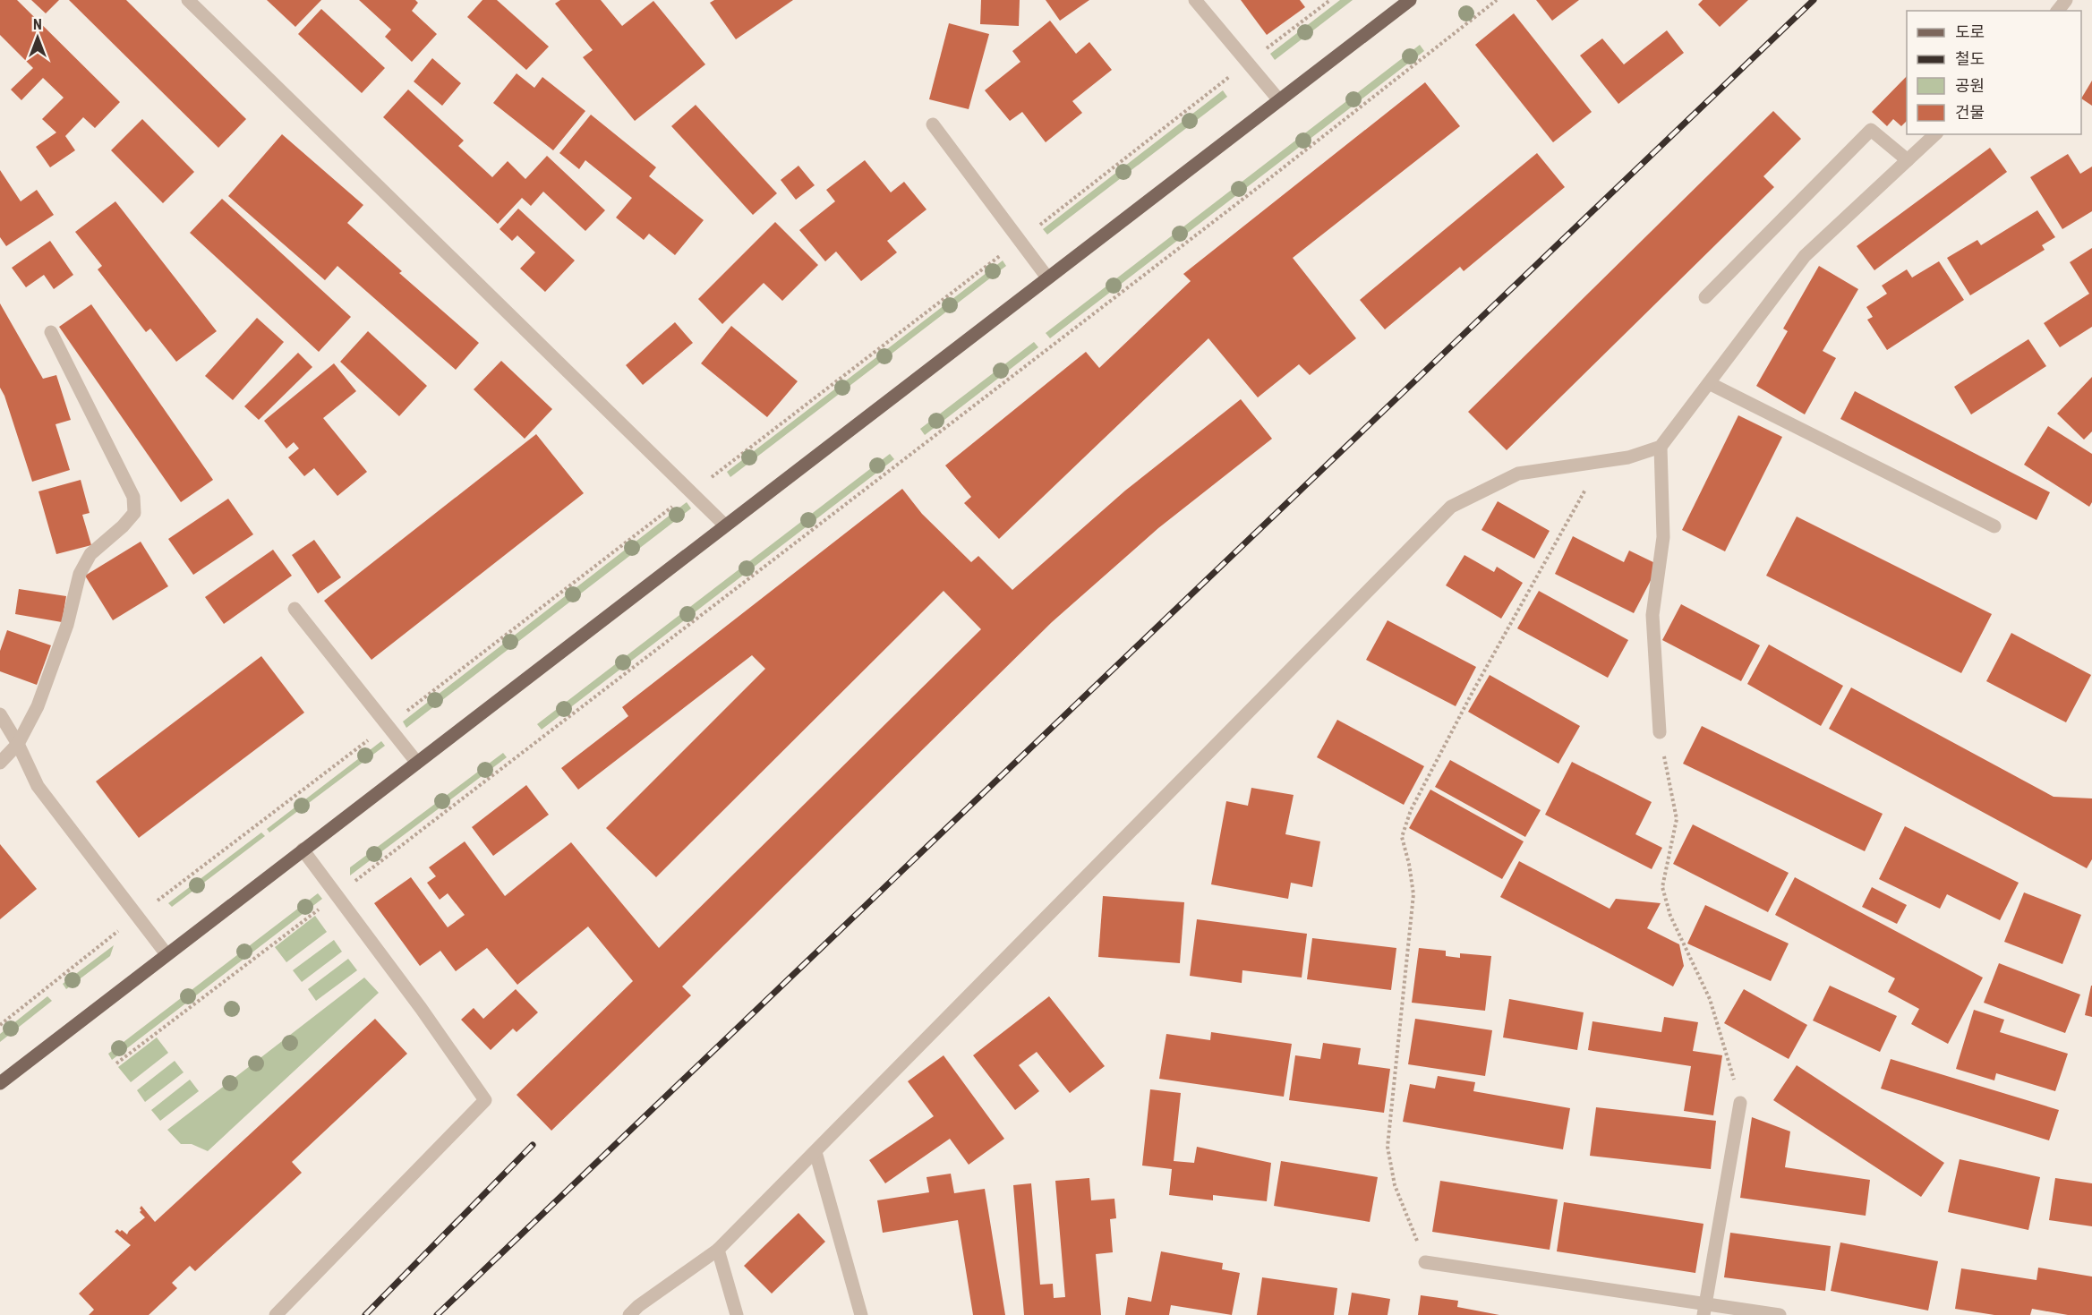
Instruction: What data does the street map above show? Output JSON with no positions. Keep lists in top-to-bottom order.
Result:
{
  "legend": [
    "도로",
    "철도",
    "공원",
    "건물"
  ],
  "north": "top"
}
